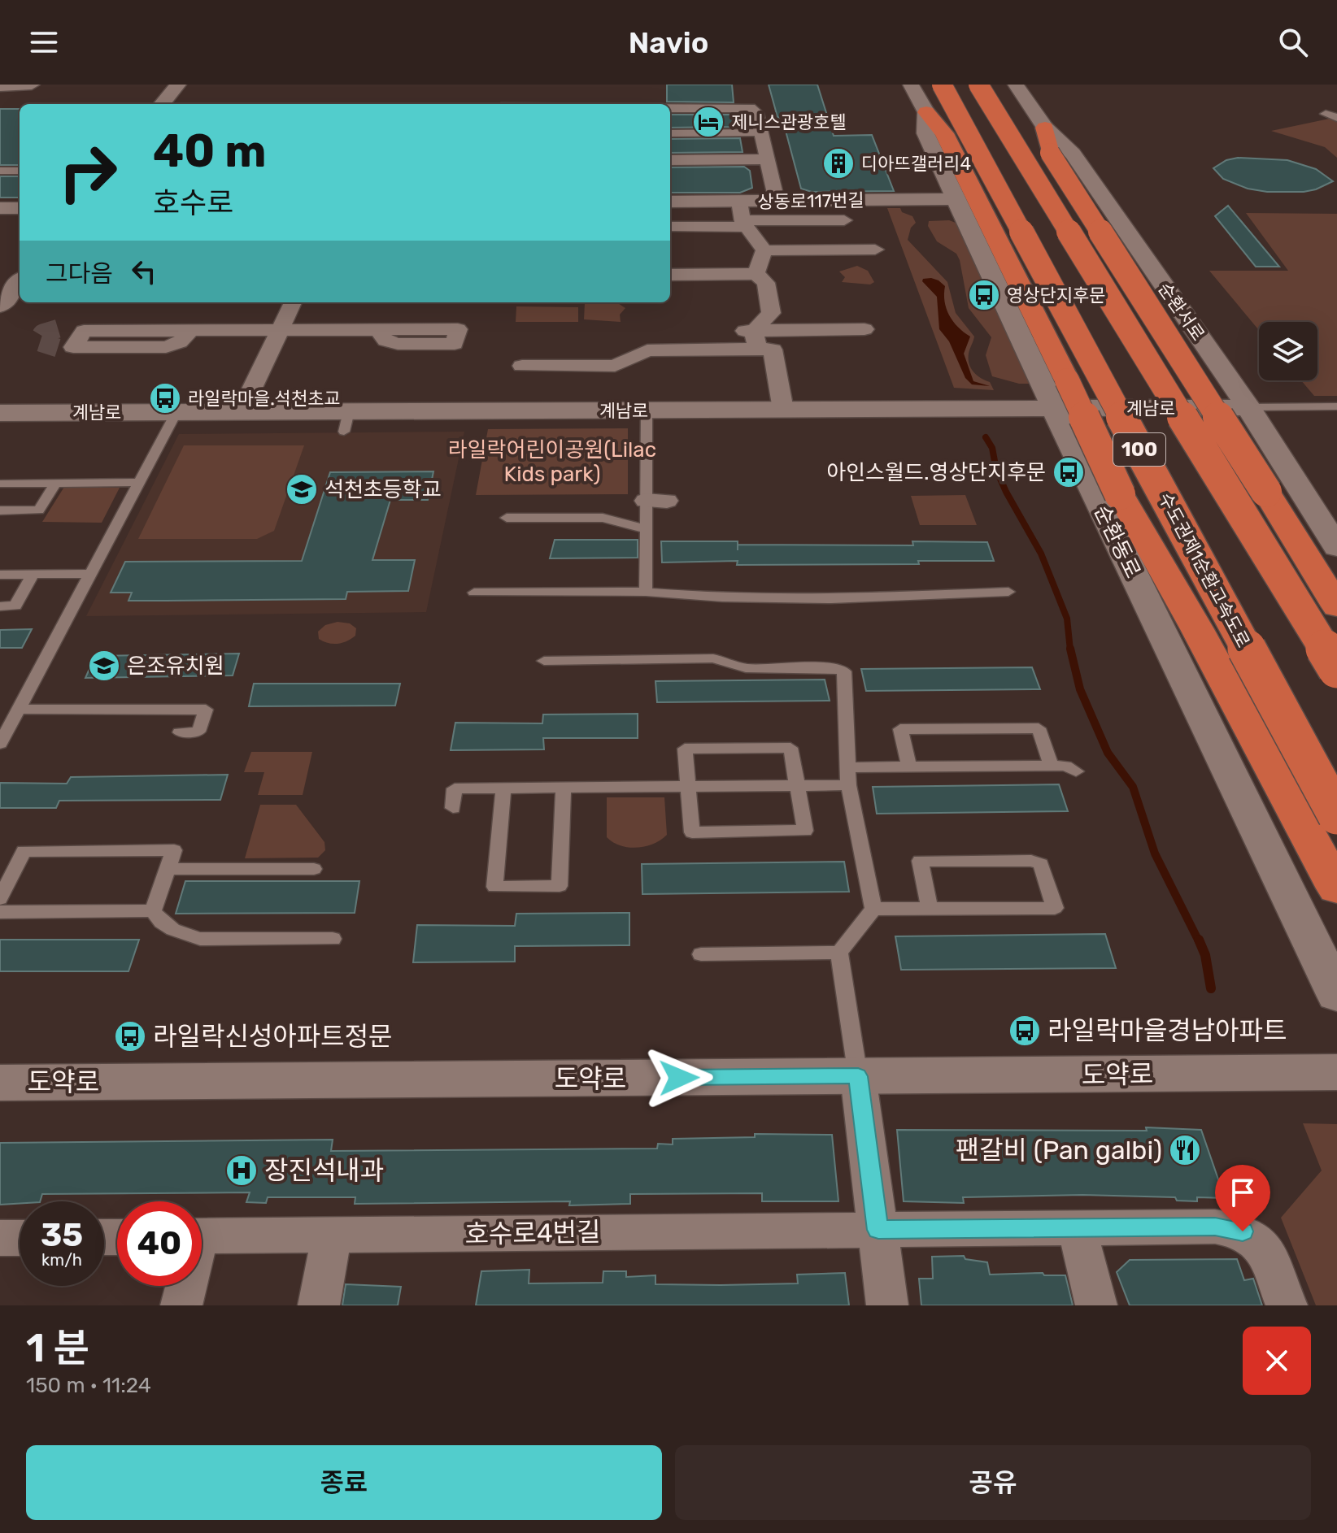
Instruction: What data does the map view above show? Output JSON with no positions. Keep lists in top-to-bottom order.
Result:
{
  "streets": {
    "highway": ["100", "수도권제1순환고속도로"],
    "street": [
      "상동로117번길",
      "순환서로",
      "계남로",
      "순환동로",
      "도약로",
      "호수로4번길"
    ]
  },
  "crossings": [
    ["상동로117번길", "순환동로"],
    ["순환서로", "계남로"],
    ["계남로", "순환동로"]
  ],
  "parks": ["라일락어린이공원(Lilac Kids park)"],
  "places": {
    "hotel": ["제니스관광호텔"],
    "building": ["디아뜨갤러리4"],
    "bus stop": [
      "영상단지후문",
      "라일락마을.석천초교",
      "아인스월드.영상단지후문",
      "라일락마을경남아파트",
      "라일락신성아파트정문"
    ],
    "school or university": ["석천초등학교", "은조유치원"],
    "restaurant": ["팬갈비 (Pan galbi)"],
    "hospital": ["장진석내과"]
  },
  "page": {
    "header": "Navio",
    "turn": ["40 m", "호수로"],
    "then": "그다음",
    "speed": "35 km/h",
    "limit": "40",
    "heading": ["1 분", "150 m · 11:24"],
    "buttons": ["종료", "공유"]
  }
}
